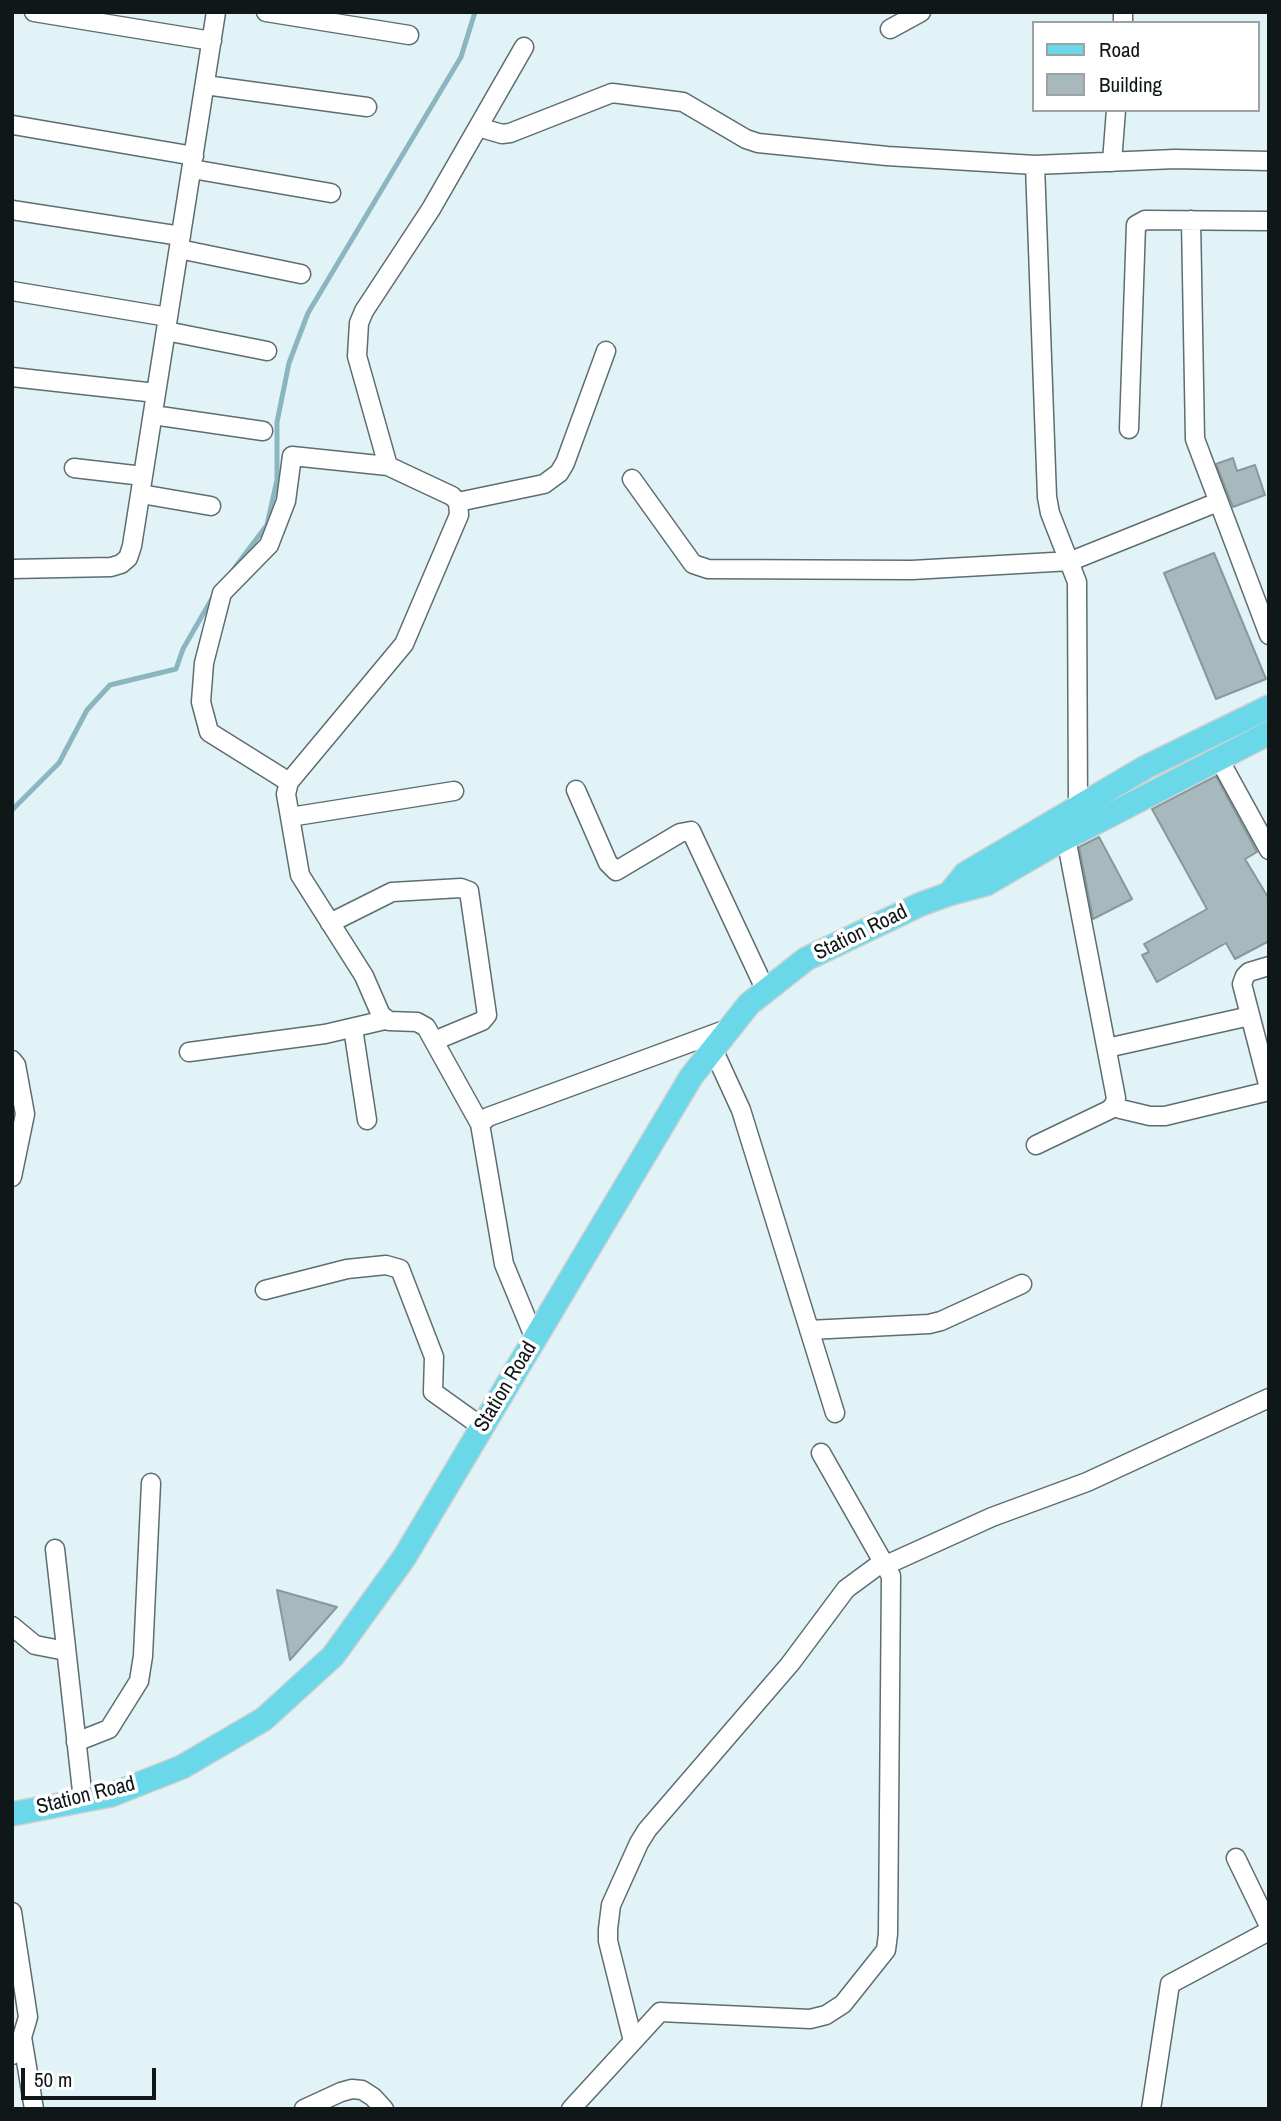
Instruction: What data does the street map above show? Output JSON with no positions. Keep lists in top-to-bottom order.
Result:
{
  "streets": {
    "main road": ["Station Road"]
  },
  "legend": ["Road", "Building"],
  "scale_bar": "50 m"
}
